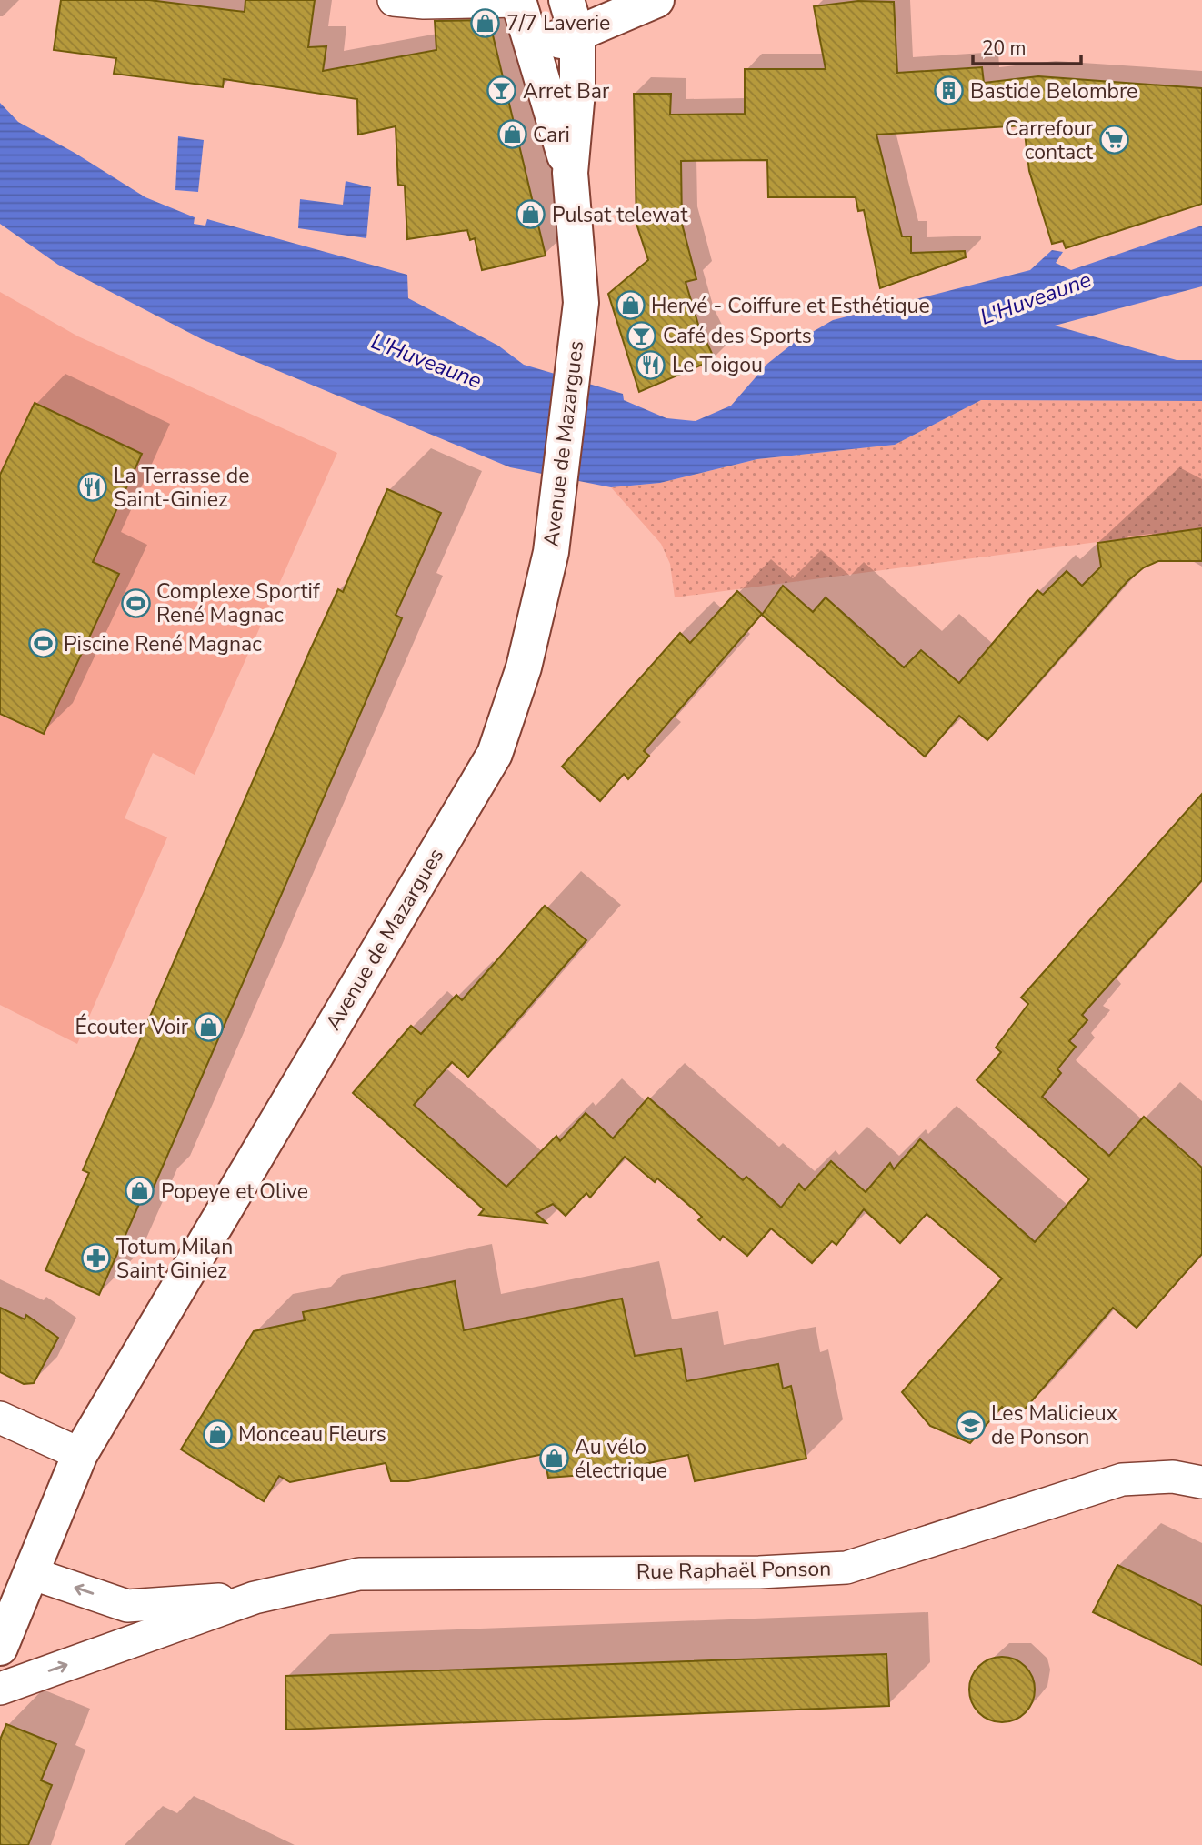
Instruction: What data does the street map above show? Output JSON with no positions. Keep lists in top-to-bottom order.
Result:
{
  "streets": {
    "street": ["Avenue de Mazargues", "Rue Raphaël Ponson"]
  },
  "crossings": [
    ["Avenue de Mazargues", "Rue Raphaël Ponson"]
  ],
  "water": ["L'Huveaune"],
  "places": {
    "shop": [
      "7/7 Laverie",
      "Cari",
      "Pulsat telewat",
      "Hervé - Coiffure et Esthétique",
      "Écouter Voir",
      "Popeye et Olive",
      "Monceau Fleurs",
      "Au vélo électrique"
    ],
    "bar": ["Arret Bar", "Café des Sports"],
    "building": ["Bastide Belombre"],
    "supermarket": ["Carrefour contact"],
    "restaurant": ["Le Toigou", "La Terrasse de Saint-Giniez"],
    "sports": ["Complexe Sportif René Magnac", "Piscine René Magnac"],
    "pharmacy": ["Totum Milan Saint Giniez"],
    "school or university": ["Les Malicieux de Ponson"]
  },
  "scale_bar": "20 m"
}
